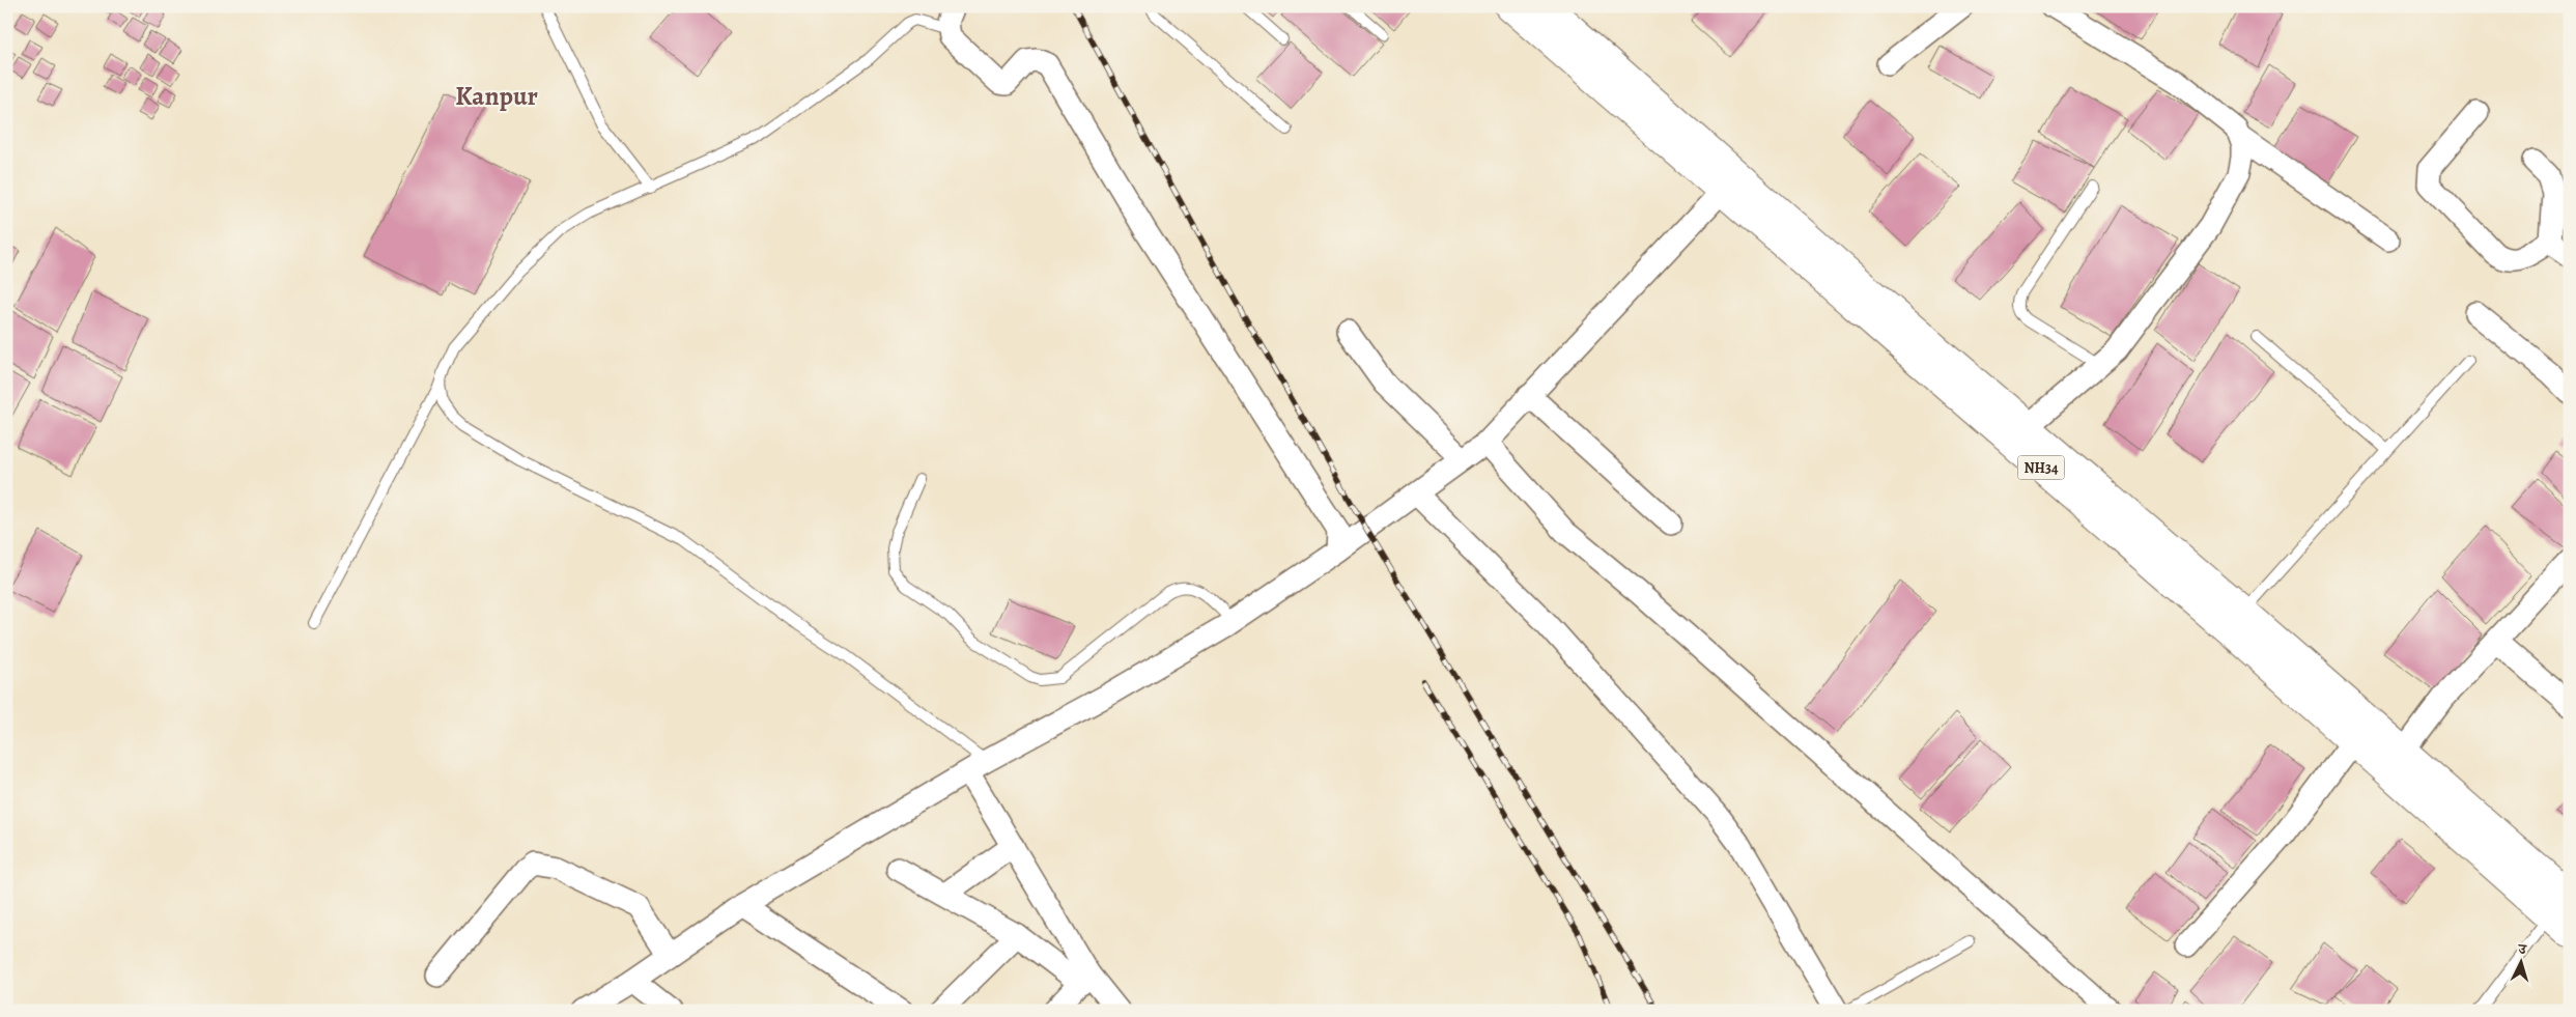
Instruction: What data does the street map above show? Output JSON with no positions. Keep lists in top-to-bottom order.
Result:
{
  "streets": {
    "highway": ["NH34"]
  },
  "districts": ["Kanpur"],
  "north": "top"
}
